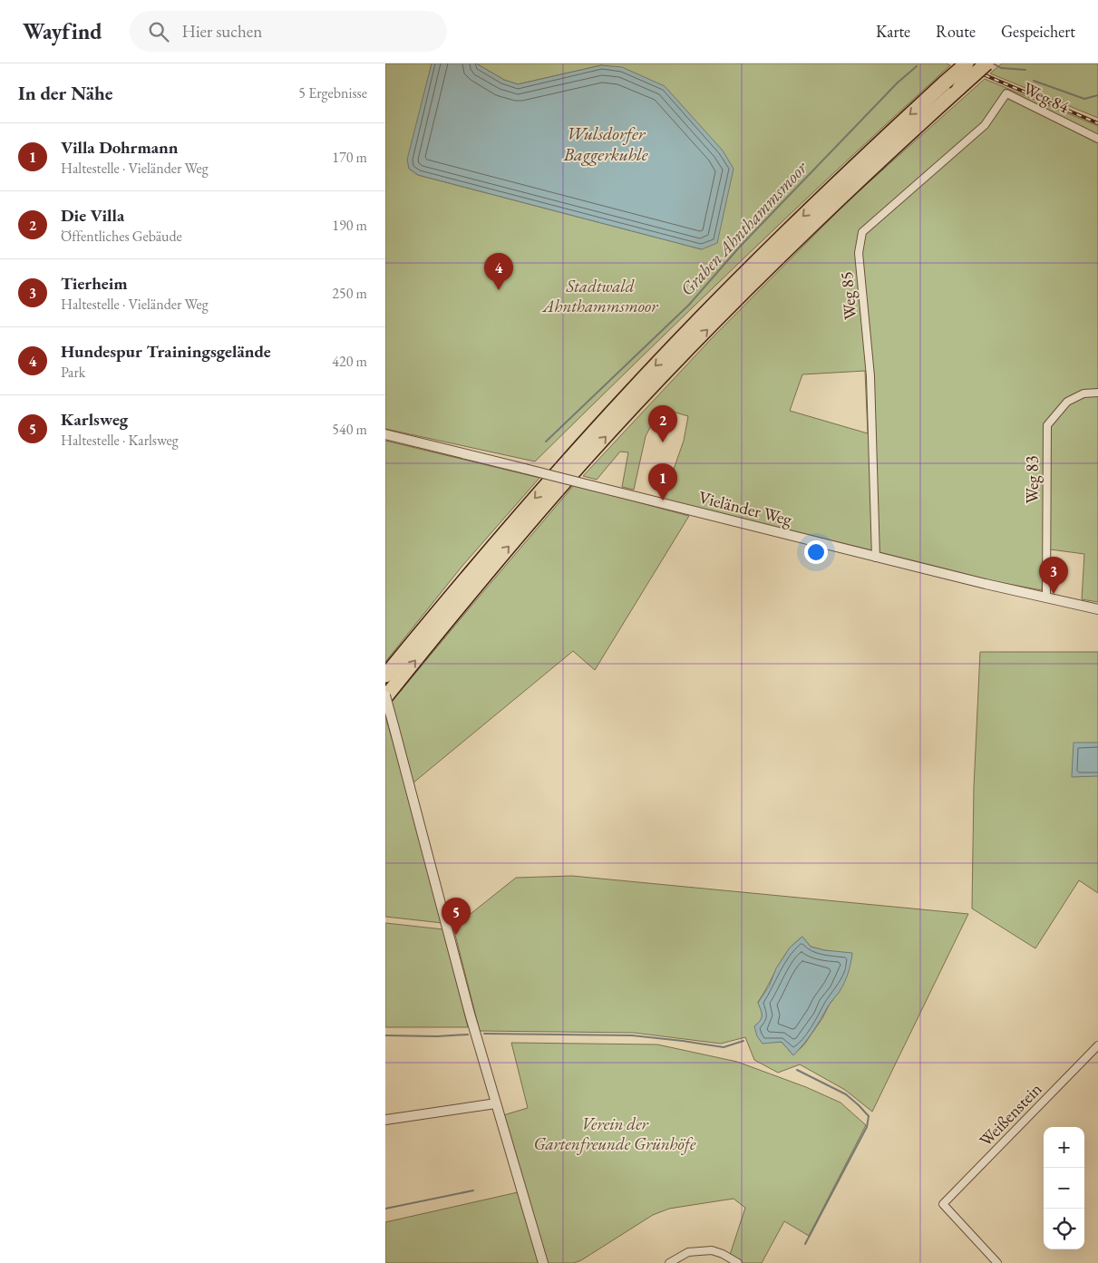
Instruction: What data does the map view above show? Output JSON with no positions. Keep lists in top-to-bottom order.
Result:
{
  "streets": {
    "street": [
      "Weg 84",
      "Weg 85",
      "Weg 83",
      "Vieländer Weg",
      "Weißenstein"
    ]
  },
  "crossings": [
    ["Weg 84", "Weg 85"],
    ["Weg 85", "Vieländer Weg"],
    ["Weg 83", "Vieländer Weg"]
  ],
  "water": ["Wulsdorfer Baggerkuhle", "Graben Ahnthammsmoor"],
  "parks": ["Stadtwald Ahnthammsmoor", "Verein der Gartenfreunde Grünhöfe"],
  "page": {
    "header": "Wayfind",
    "search": "Hier suchen",
    "nav": ["Karte", "Route", "Gespeichert"],
    "heading": ["In der Nähe", "5 Ergebnisse"],
    "list": [
      {
        "mark": "1",
        "name": "Villa Dohrmann",
        "note": "Haltestelle · Vieländer Weg",
        "value": "170 m"
      },
      {
        "mark": "2",
        "name": "Die Villa",
        "note": "Öffentliches Gebäude",
        "value": "190 m"
      },
      {
        "mark": "3",
        "name": "Tierheim",
        "note": "Haltestelle · Vieländer Weg",
        "value": "250 m"
      },
      {
        "mark": "4",
        "name": "Hundespur Trainingsgelände",
        "note": "Park",
        "value": "420 m"
      },
      {
        "mark": "5",
        "name": "Karlsweg",
        "note": "Haltestelle · Karlsweg",
        "value": "540 m"
      }
    ],
    "pins": [
      "4",
      "2",
      "1",
      "3",
      "5"
    ],
    "map_buttons": ["+", "−"]
  }
}
